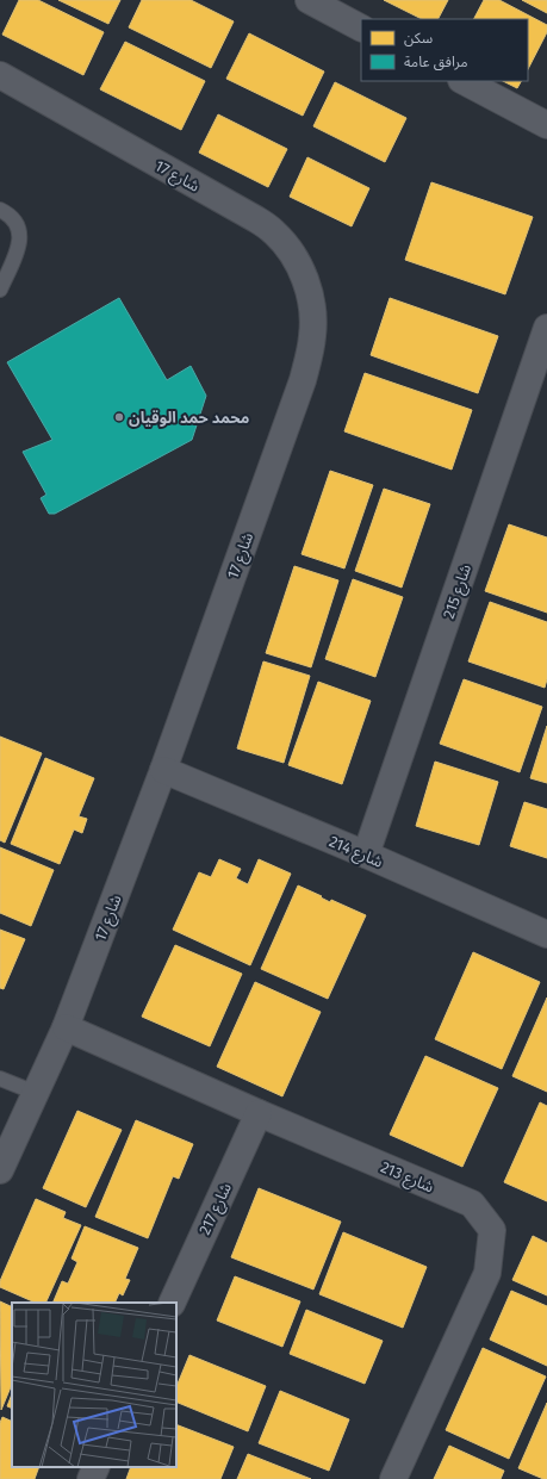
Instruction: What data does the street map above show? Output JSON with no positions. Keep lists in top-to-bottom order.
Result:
{
  "streets": {
    "street": [
      "شارع 17",
      "شارع 215",
      "شارع 214",
      "شارع 213",
      "شارع 217"
    ]
  },
  "crossings": [
    ["شارع 17", "شارع 214"],
    ["شارع 17", "شارع 213"],
    ["شارع 215", "شارع 214"],
    ["شارع 213", "شارع 217"]
  ],
  "places": ["محمد حمد الوقيان"],
  "legend": ["سكن", "مرافق عامة"]
}
